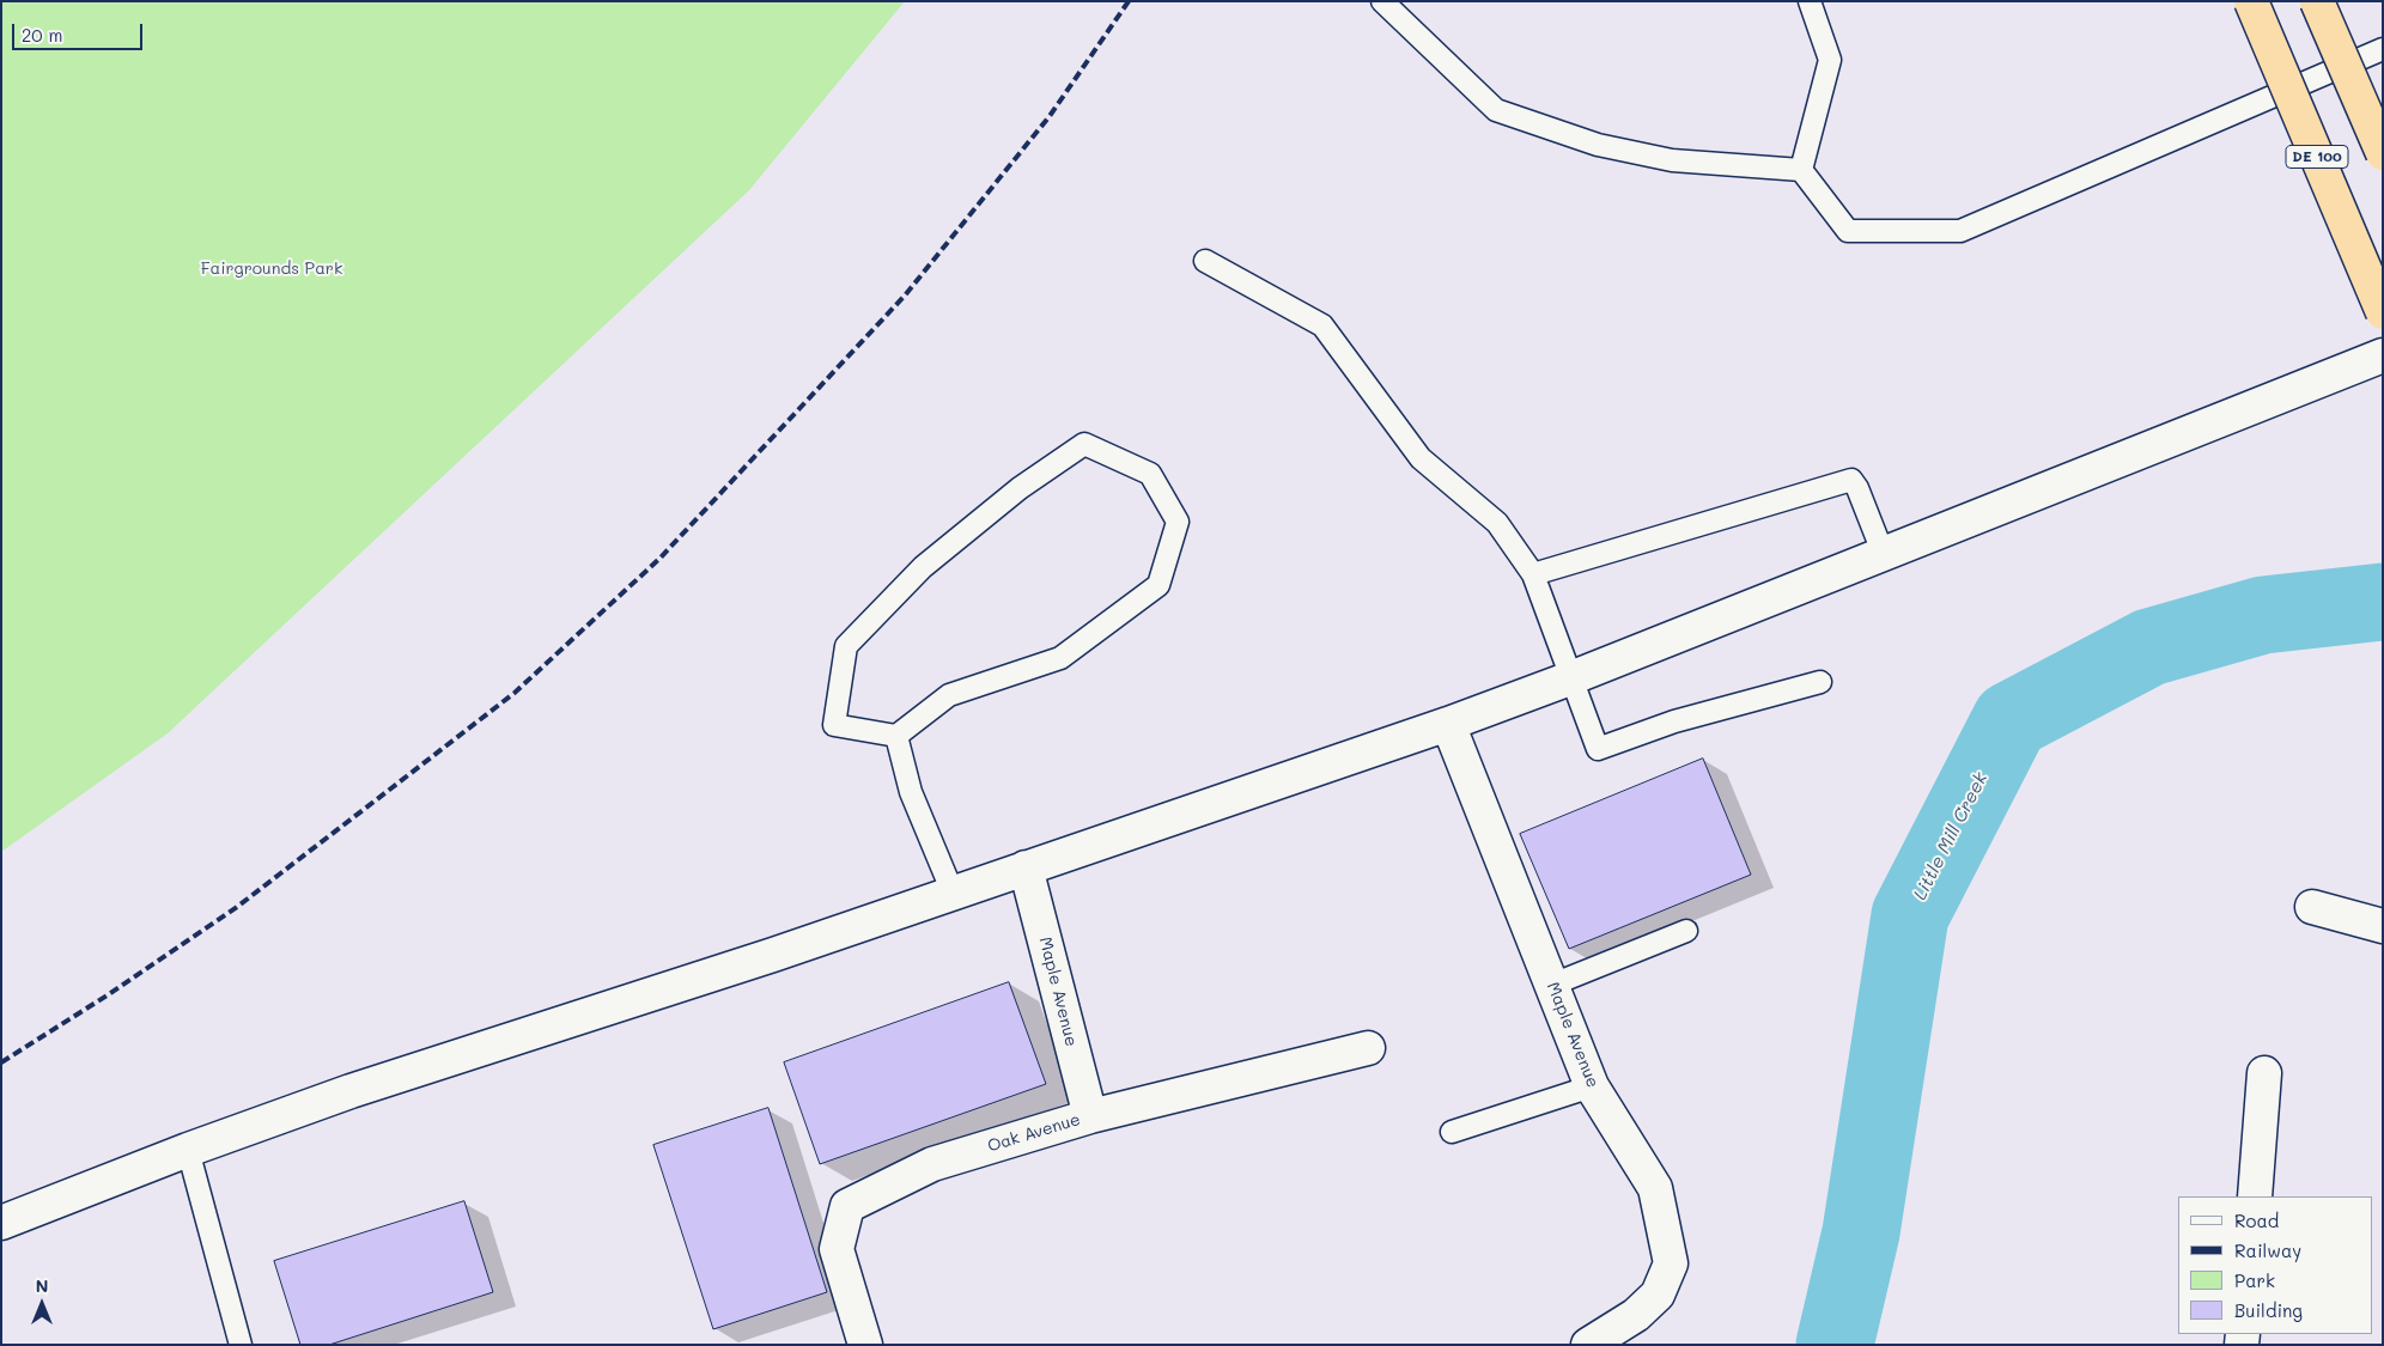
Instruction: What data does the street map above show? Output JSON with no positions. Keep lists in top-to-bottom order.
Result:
{
  "streets": {
    "main road": ["DE 100"],
    "street": ["Maple Avenue", "Oak Avenue"]
  },
  "crossings": [
    ["Maple Avenue", "Oak Avenue"]
  ],
  "water": ["Little Mill Creek"],
  "parks": ["Fairgrounds Park"],
  "legend": [
    "Road",
    "Railway",
    "Park",
    "Building"
  ],
  "scale_bar": "20 m",
  "north": "top"
}
